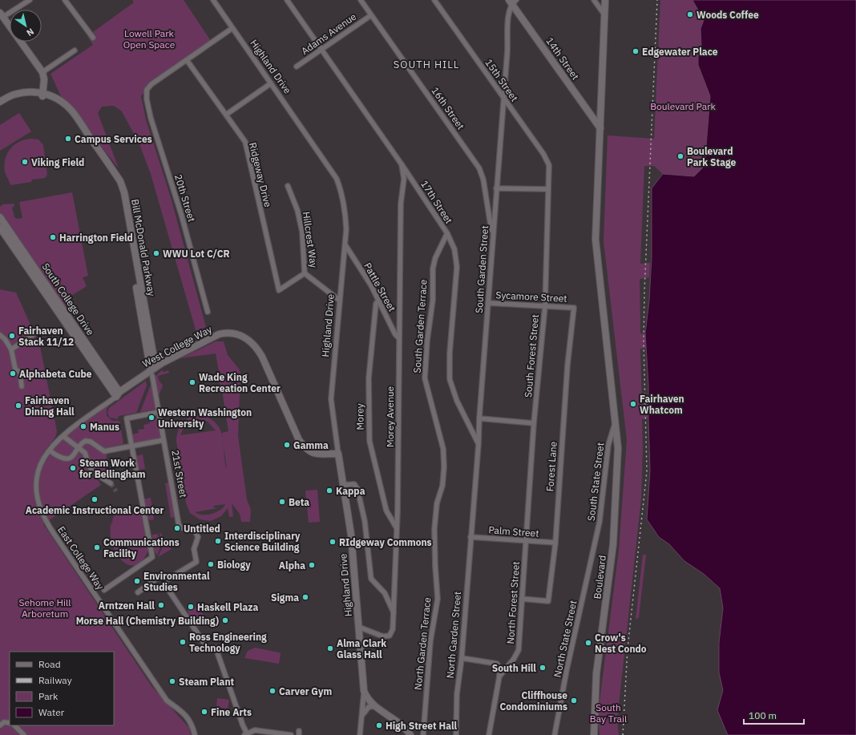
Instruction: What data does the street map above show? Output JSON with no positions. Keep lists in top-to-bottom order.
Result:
{
  "streets": {
    "street": [
      "Adams Avenue",
      "14th Street",
      "Highland Drive",
      "15th Street",
      "16th Street",
      "Ridgeway Drive",
      "20th Street",
      "17th Street",
      "Hillcrest Way",
      "Bill McDonald Parkway",
      "South Garden Street",
      "Pattle Street",
      "Sycamore Street",
      "South College Drive",
      "South Garden Terrace",
      "West College Way",
      "South Forest Street",
      "Morey",
      "Morey Avenue",
      "Forest Lane",
      "21st Street",
      "South State Street",
      "Palm Street",
      "East College Way",
      "Boulevard",
      "North Forest Street",
      "North Garden Street",
      "North State Street",
      "North Garden Terrace"
    ]
  },
  "crossings": [
    ["Adams Avenue", "16th Street"],
    ["Adams Avenue", "17th Street"],
    ["14th Street", "South Garden Street"],
    ["14th Street", "Boulevard"],
    ["Highland Drive", "Hillcrest Way"],
    ["Highland Drive", "Pattle Street"],
    ["Highland Drive", "West College Way"],
    ["Highland Drive", "Morey Avenue"],
    ["15th Street", "South Garden Street"],
    ["15th Street", "South Forest Street"],
    ["16th Street", "South Garden Street"],
    ["Ridgeway Drive", "20th Street"],
    ["Ridgeway Drive", "Hillcrest Way"],
    ["17th Street", "South Garden Street"],
    ["17th Street", "South Garden Terrace"],
    ["17th Street", "Morey Avenue"],
    ["Bill McDonald Parkway", "West College Way"],
    ["Bill McDonald Parkway", "21st Street"],
    ["South Garden Street", "Sycamore Street"],
    ["South Garden Street", "Palm Street"],
    ["South Garden Street", "North Garden Street"],
    ["Pattle Street", "Morey"],
    ["Pattle Street", "Morey Avenue"],
    ["Sycamore Street", "South Forest Street"],
    ["Sycamore Street", "Forest Lane"],
    ["South College Drive", "West College Way"],
    ["South College Drive", "East College Way"],
    ["South Garden Terrace", "North Garden Terrace"],
    ["West College Way", "21st Street"],
    ["West College Way", "East College Way"],
    ["South Forest Street", "Palm Street"],
    ["South Forest Street", "North Forest Street"],
    ["Morey", "Morey Avenue"],
    ["Forest Lane", "Palm Street"],
    ["Forest Lane", "North Forest Street"],
    ["South State Street", "Boulevard"],
    ["South State Street", "North State Street"],
    ["Palm Street", "North Forest Street"],
    ["Palm Street", "North Garden Street"]
  ],
  "districts": ["SOUTH HILL"],
  "parks": [
    "Lowell Park Open Space",
    "Boulevard Park",
    "Sehome Hill Arboretum",
    "South Bay Trail"
  ],
  "places": [
    "Woods Coffee",
    "Edgewater Place",
    "Campus Services",
    "Boulevard Park Stage",
    "Viking Field",
    "Harrington Field",
    "WWU Lot C/CR",
    "Fairhaven Stack 11/12",
    "Alphabeta Cube",
    "Wade King Recreation Center",
    "Fairhaven Whatcom",
    "Fairhaven Dining Hall",
    "Western Washington University",
    "Manus",
    "Gamma",
    "Steam Work for Bellingham",
    "Kappa",
    "Academic Instructional Center",
    "Beta",
    "Untitled",
    "Interdisciplinary Science Building",
    "RIdgeway Commons",
    "Communications Facility",
    "Biology",
    "Alpha",
    "Environmental Studies",
    "Sigma",
    "Arntzen Hall",
    "Haskell Plaza",
    "Morse Hall (Chemistry Building)",
    "Ross Engineering Technology",
    "Crow's Nest Condo",
    "Alma Clark Glass Hall",
    "South Hill",
    "Steam Plant",
    "Carver Gym",
    "Cliffhouse Condominiums",
    "Fine Arts",
    "High Street Hall"
  ],
  "legend": [
    "Road",
    "Railway",
    "Park",
    "Water"
  ],
  "scale_bar": "100 m",
  "north": "bottom right"
}
